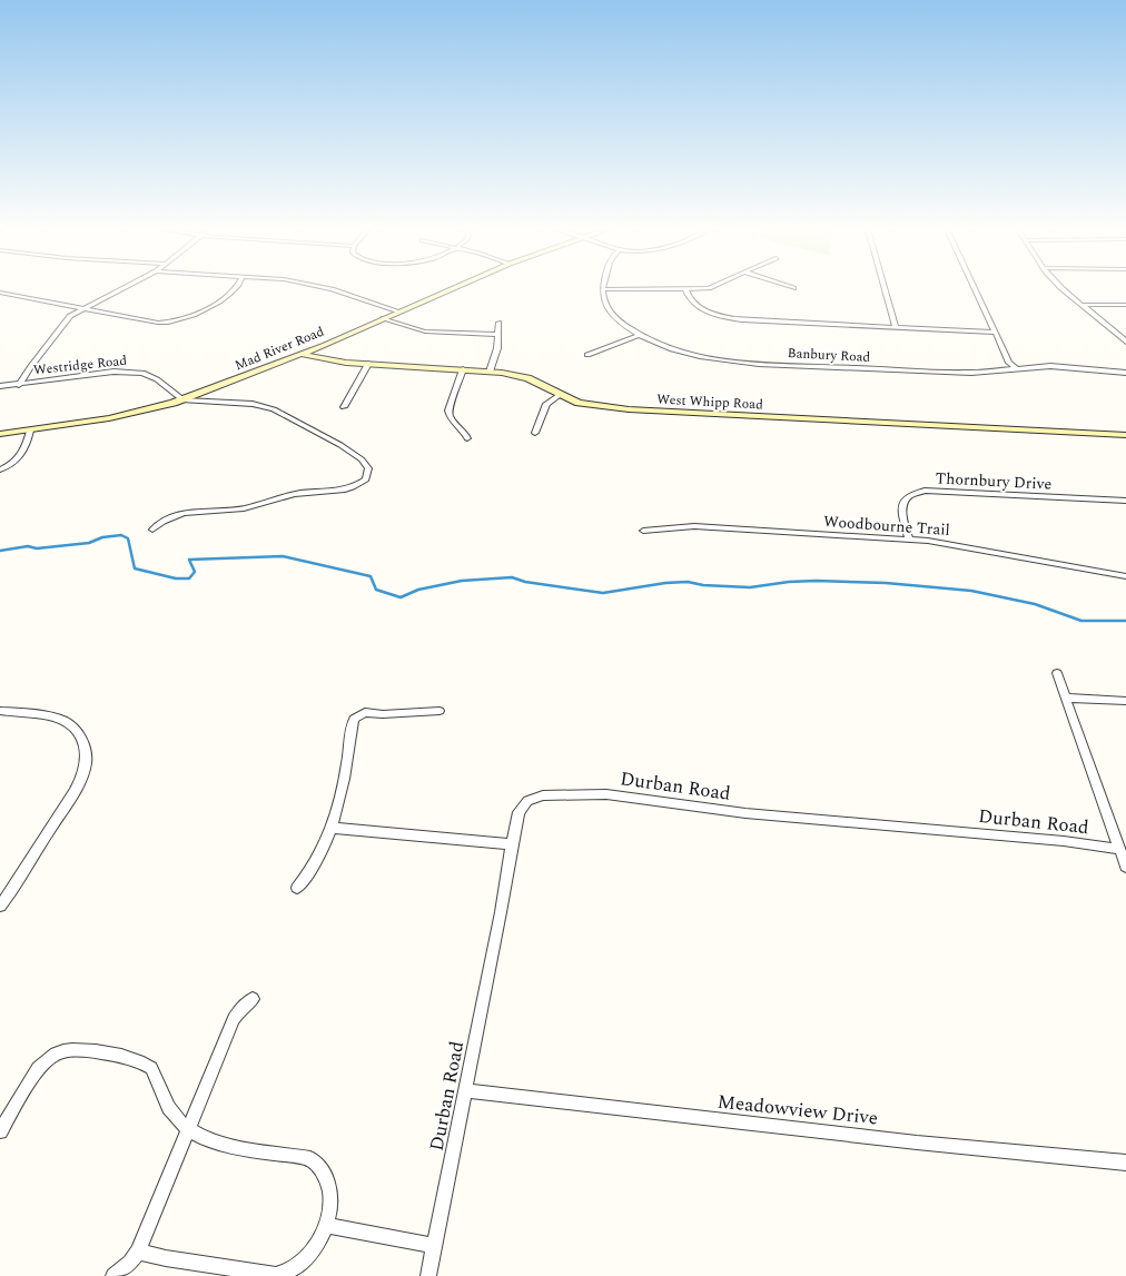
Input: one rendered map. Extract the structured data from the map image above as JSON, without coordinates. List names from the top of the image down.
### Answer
{
  "streets": {
    "street": [
      "Mad River Road",
      "Banbury Road",
      "Westridge Road",
      "West Whipp Road",
      "Thornbury Drive",
      "Woodbourne Trail",
      "Durban Road",
      "Meadowview Drive"
    ]
  },
  "crossings": [
    ["Mad River Road", "Westridge Road"],
    ["Mad River Road", "West Whipp Road"],
    ["Thornbury Drive", "Woodbourne Trail"],
    ["Durban Road", "Meadowview Drive"]
  ]
}
